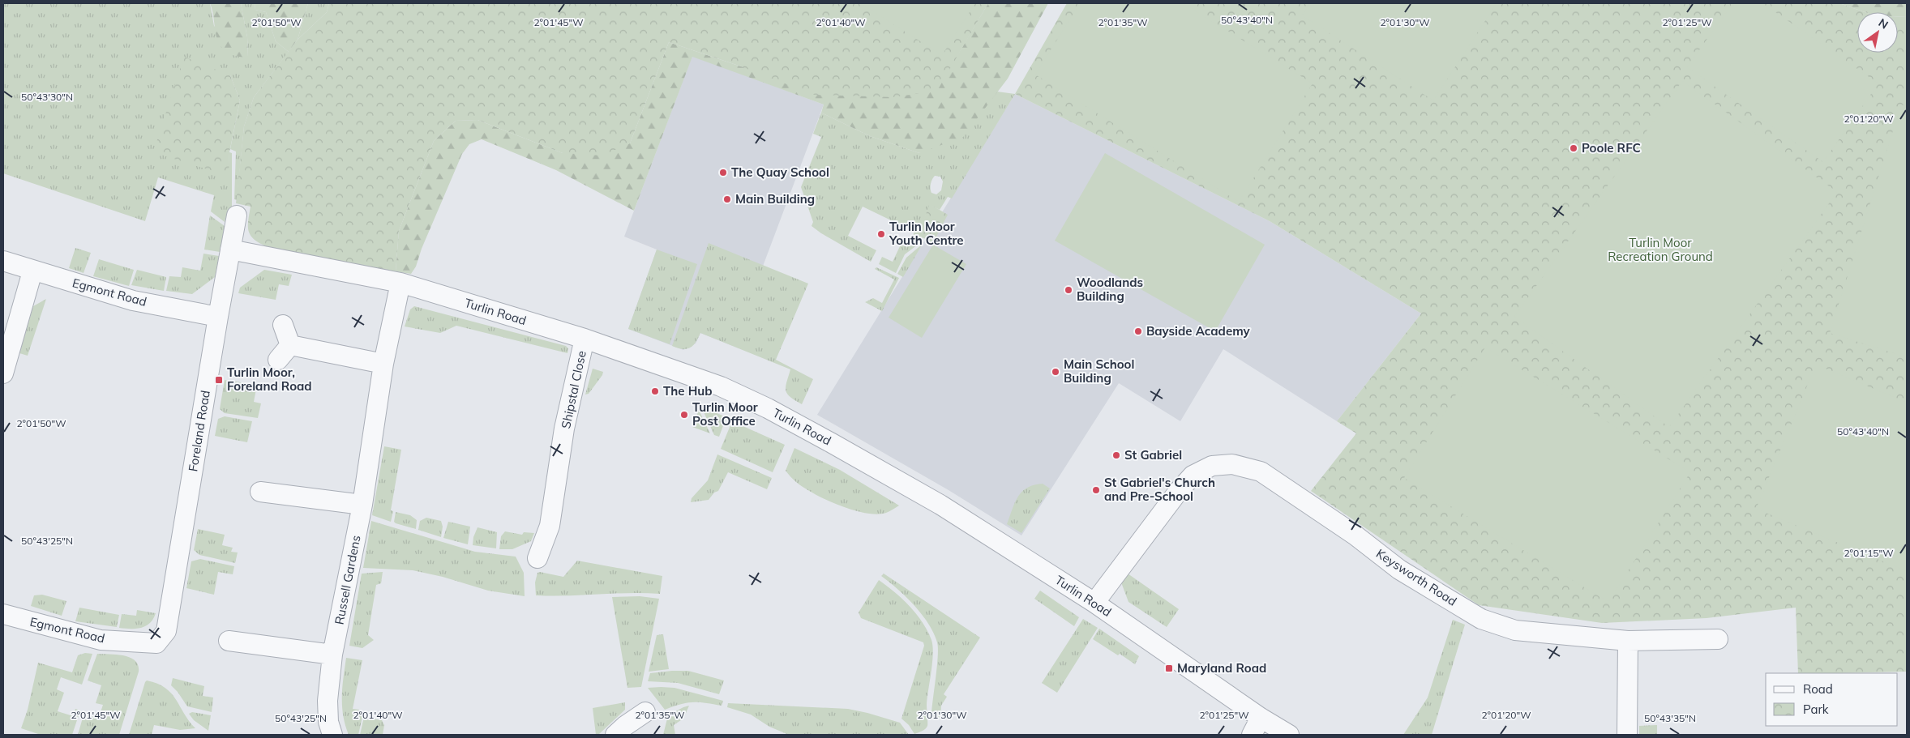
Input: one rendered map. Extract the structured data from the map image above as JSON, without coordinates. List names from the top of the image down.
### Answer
{
  "streets": {
    "street": [
      "Egmont Road",
      "Turlin Road",
      "Shipstal Close",
      "Foreland Road",
      "Keysworth Road",
      "Russell Gardens"
    ]
  },
  "crossings": [
    ["Egmont Road", "Foreland Road"],
    ["Turlin Road", "Shipstal Close"],
    ["Turlin Road", "Foreland Road"],
    ["Turlin Road", "Keysworth Road"],
    ["Turlin Road", "Russell Gardens"]
  ],
  "parks": ["Turlin Moor Recreation Ground"],
  "places": {
    "other": [
      "Poole RFC",
      "The Quay School",
      "Main Building",
      "Turlin Moor Youth Centre",
      "Woodlands Building",
      "Bayside Academy",
      "Main School Building",
      "The Hub",
      "Turlin Moor Post Office",
      "St Gabriel",
      "St Gabriel's Church and Pre-School"
    ],
    "transit": ["Turlin Moor, Foreland Road", "Maryland Road"]
  },
  "legend": ["Road", "Park"],
  "north": "top right",
  "coordinates": [
    "50°43'40\"N",
    "2°01'45\"W",
    "2°01'40\"W",
    "2°01'50\"W",
    "2°01'35\"W",
    "2°01'30\"W",
    "2°01'25\"W",
    "50°43'30\"N",
    "2°01'20\"W",
    "50°43'25\"N",
    "2°01'15\"W",
    "50°43'35\"N"
  ]
}
